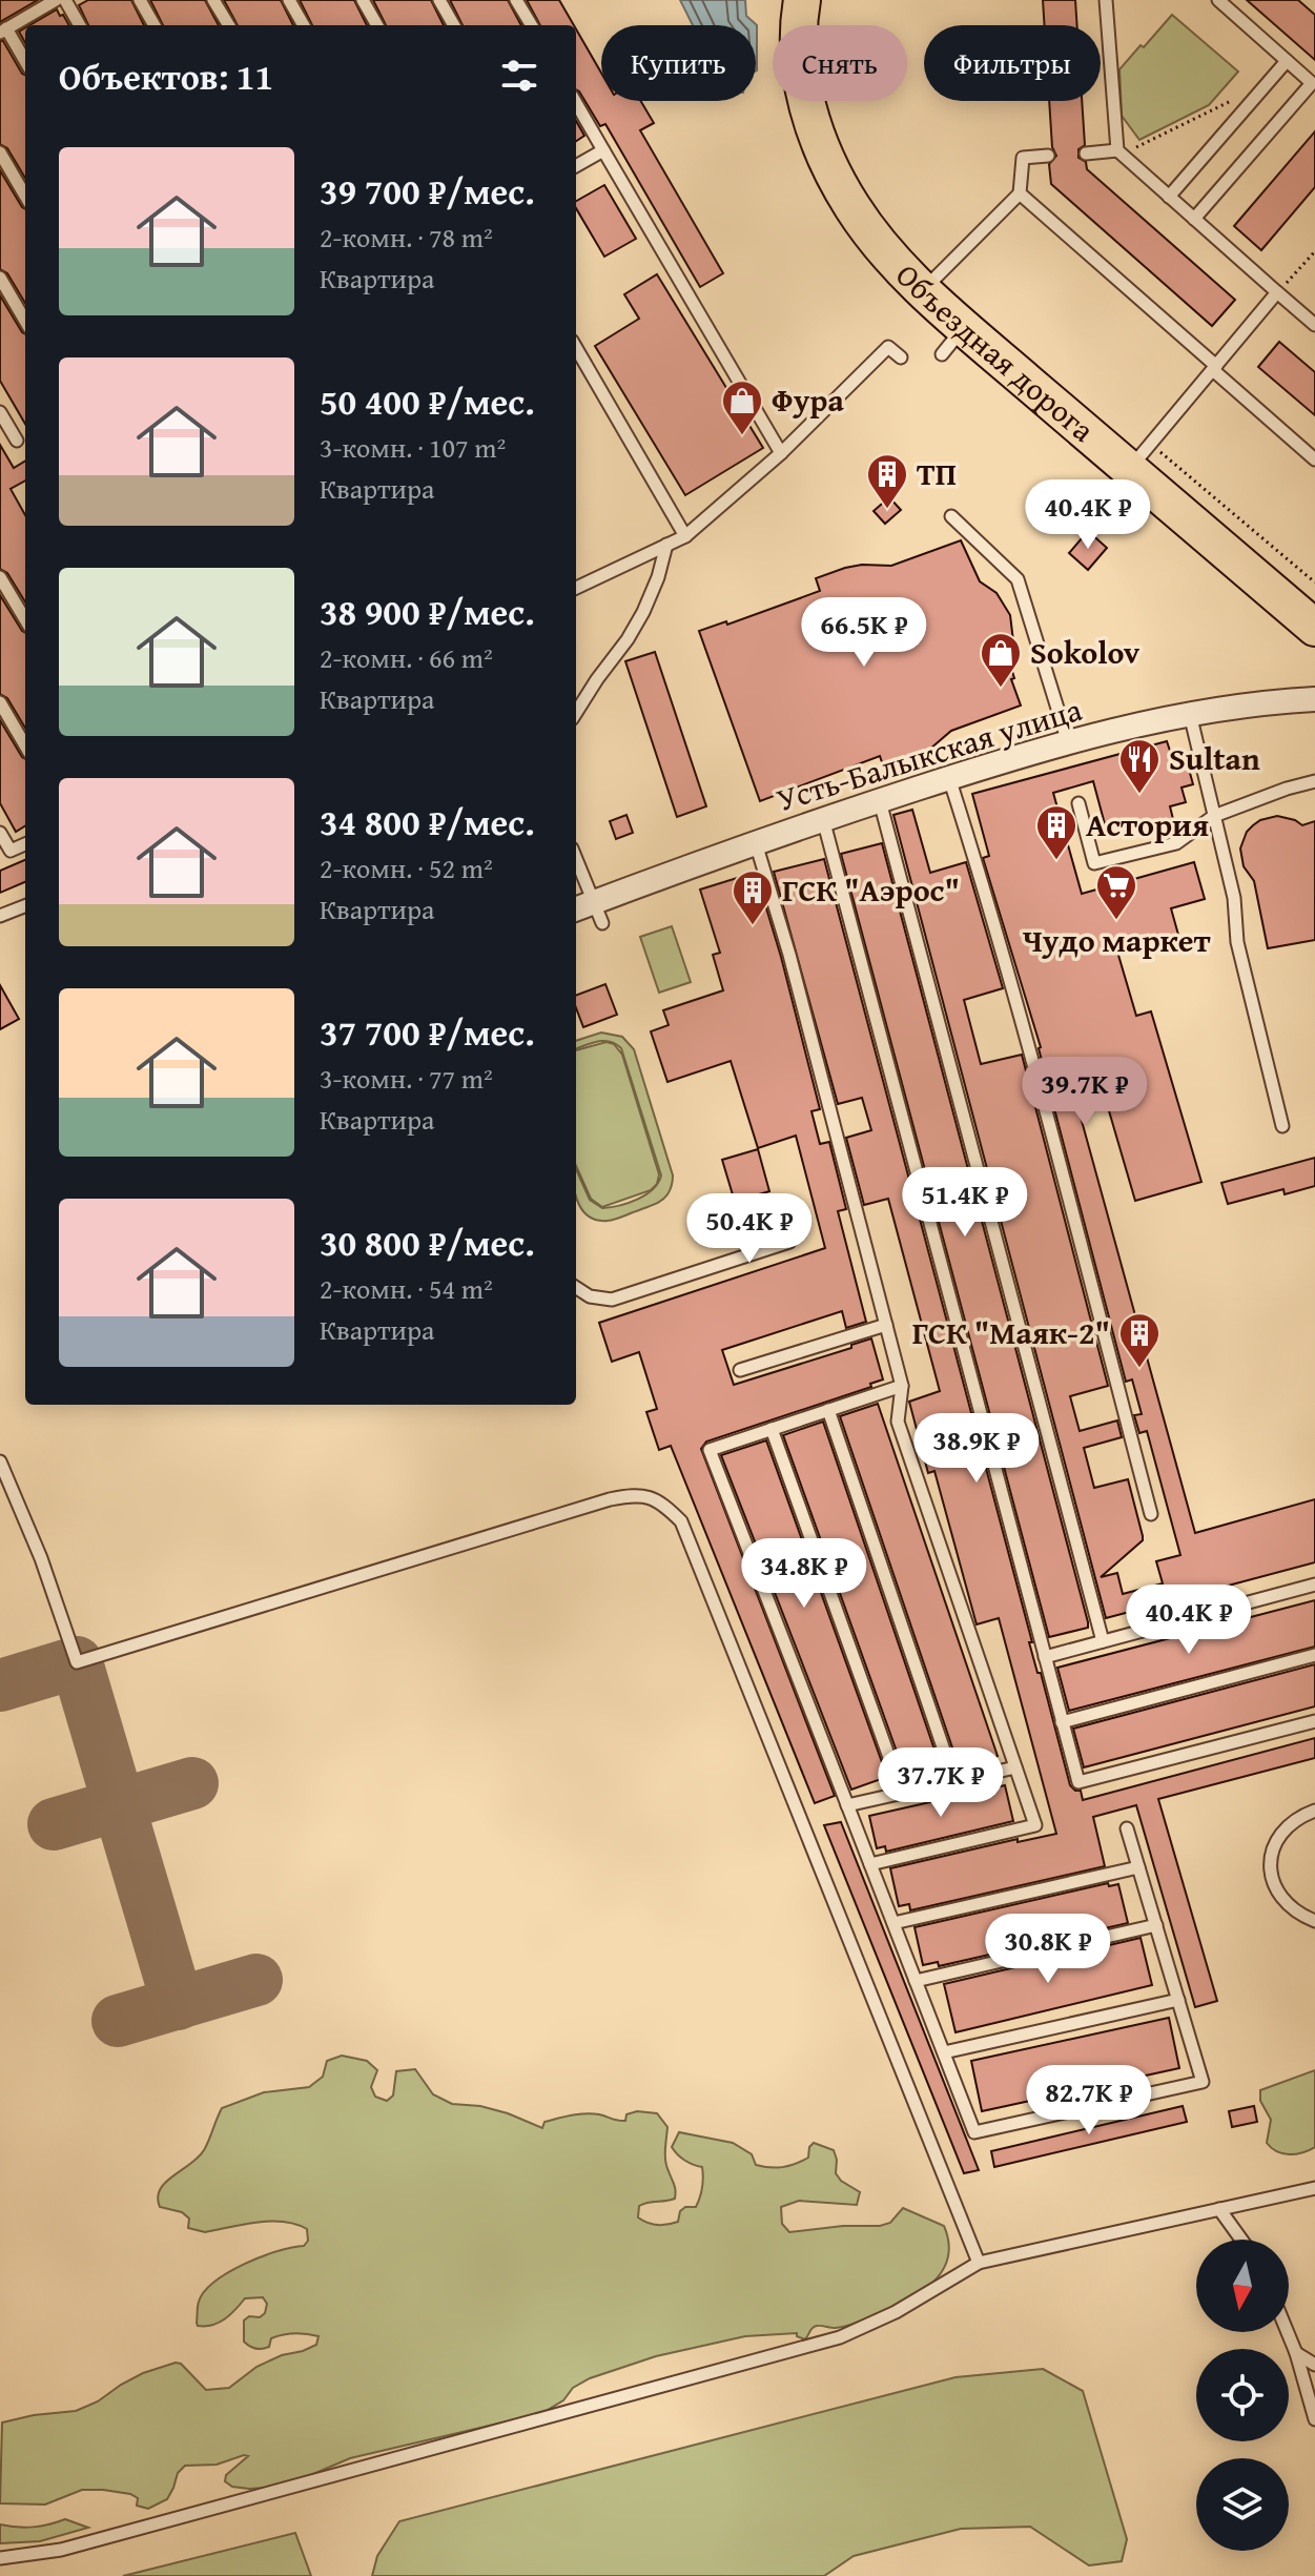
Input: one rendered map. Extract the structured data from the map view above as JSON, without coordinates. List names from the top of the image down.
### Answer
{
  "streets": {
    "main road": ["Объездная дорога"],
    "street": ["Усть-Балыкская улица"]
  },
  "places": {
    "shop": ["Фура", "Sokolov"],
    "building": [
      "ТП",
      "Астория",
      "ГСК \"Аэрос\"",
      "ГСК \"Маяк-2\""
    ],
    "restaurant": ["Sultan"],
    "supermarket": ["Чудо маркет"]
  },
  "north": "bottom",
  "page": {
    "chip": ["Купить", "Снять", "Фильтры"],
    "heading": "Объектов: 11",
    "list": [
      {
        "name": "39 700 ₽/мес.",
        "note": "2-комн. · 78 m² · Квартира"
      },
      {
        "name": "50 400 ₽/мес.",
        "note": "3-комн. · 107 m² · Квартира"
      },
      {
        "name": "38 900 ₽/мес.",
        "note": "2-комн. · 66 m² · Квартира"
      },
      {
        "name": "34 800 ₽/мес.",
        "note": "2-комн. · 52 m² · Квартира"
      },
      {
        "name": "37 700 ₽/мес.",
        "note": "3-комн. · 77 m² · Квартира"
      },
      {
        "name": "30 800 ₽/мес.",
        "note": "2-комн. · 54 m² · Квартира"
      }
    ],
    "price": [
      "40.4K ₽",
      "66.5K ₽",
      "39.7K ₽",
      "51.4K ₽",
      "50.4K ₽",
      "38.9K ₽",
      "34.8K ₽",
      "40.4K ₽",
      "37.7K ₽",
      "30.8K ₽",
      "82.7K ₽"
    ]
  }
}
